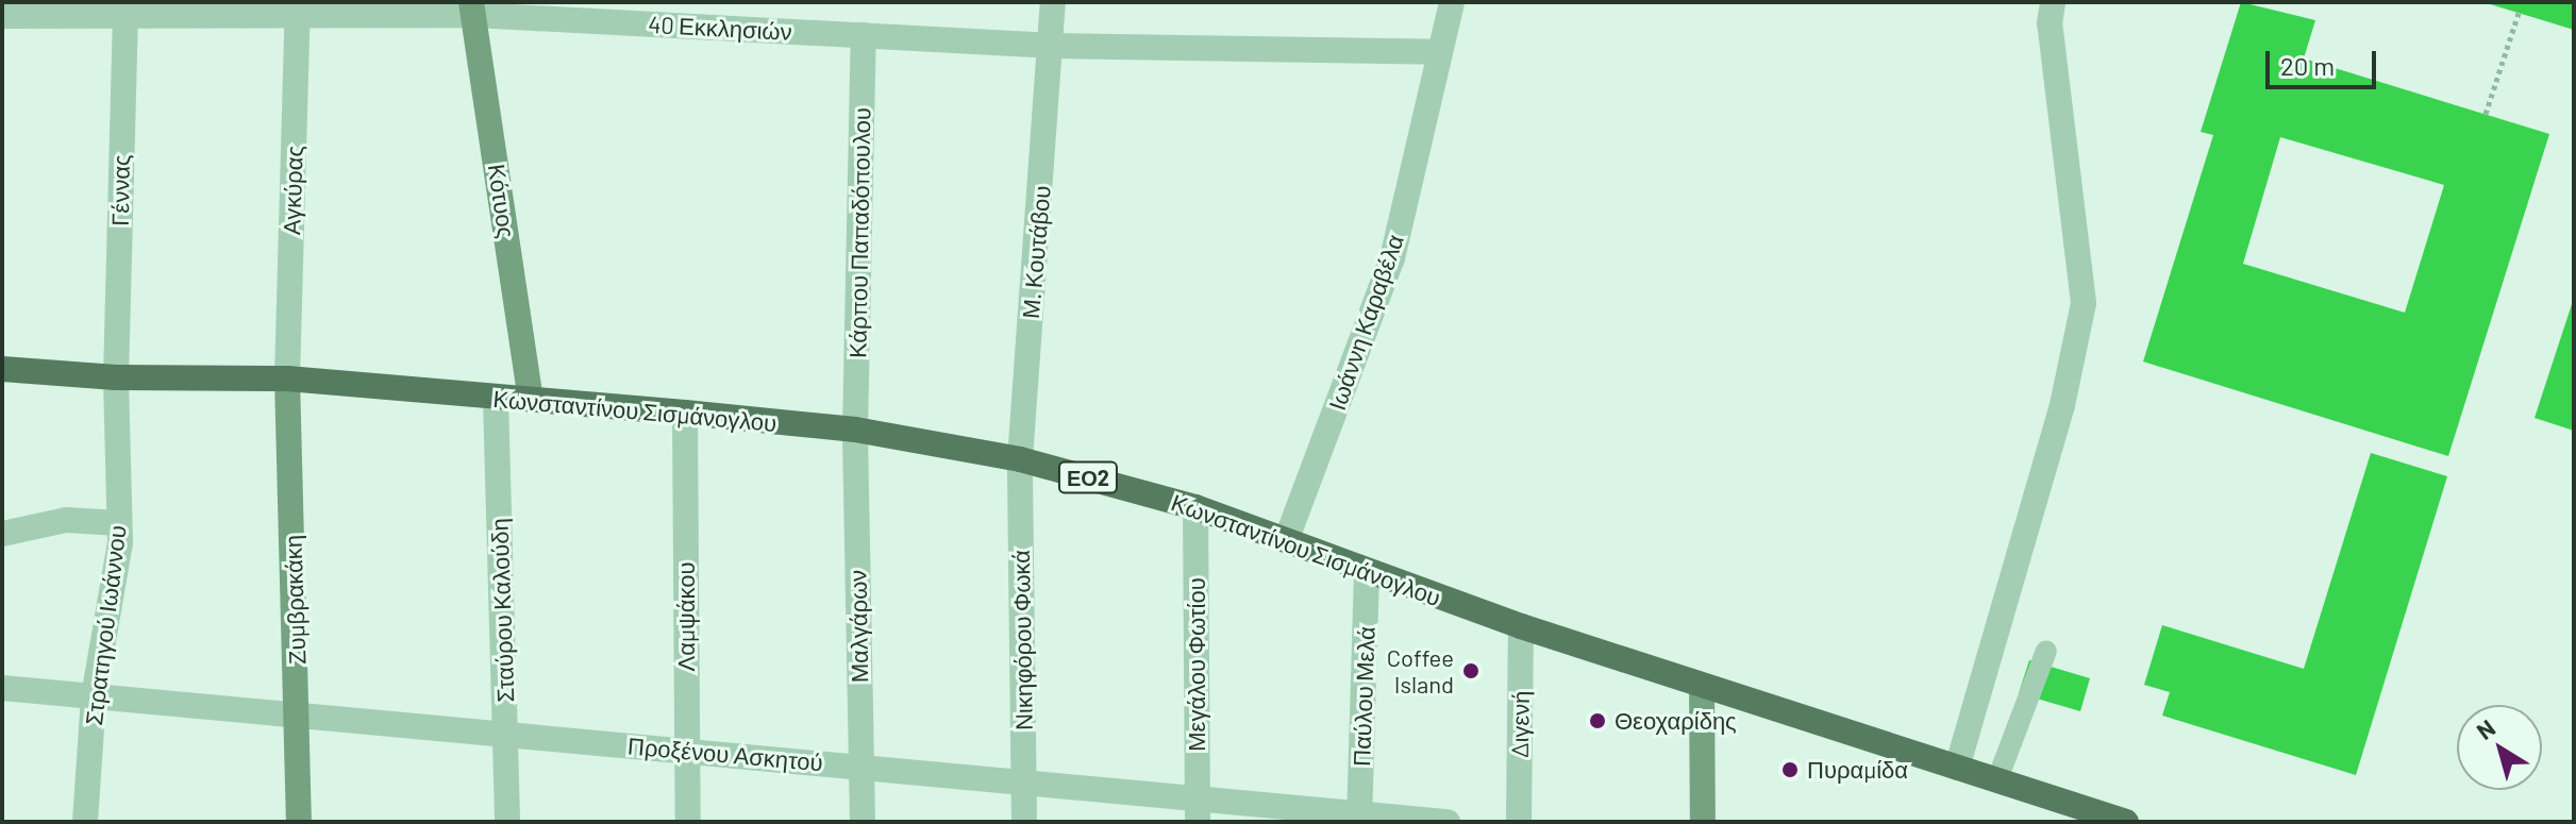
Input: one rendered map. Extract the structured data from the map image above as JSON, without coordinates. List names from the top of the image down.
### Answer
{
  "streets": {
    "main road": ["Κωνσταντίνου Σισμάνογλου", "ΕΟ2"],
    "street": [
      "40 Εκκλησιών",
      "Γέννας",
      "Αγκύρας",
      "Κότυος",
      "Κάρπου Παπαδόπουλου",
      "Μ. Κουτάβου",
      "Ιωάννη Καραβέλα",
      "Ζυμβρακάκη",
      "Σταύρου Καλούδη",
      "Λαμψάκου",
      "Στρατηγού Ιωάννου",
      "Μαλγάρων",
      "Νικηφόρου Φωκά",
      "Μεγάλου Φωτίου",
      "Παύλου Μελά",
      "Διγενή",
      "Προξένου Ασκητού"
    ]
  },
  "crossings": [
    ["40 Εκκλησιών", "Γέννας"],
    ["40 Εκκλησιών", "Αγκύρας"],
    ["40 Εκκλησιών", "Κότυος"],
    ["40 Εκκλησιών", "Κάρπου Παπαδόπουλου"],
    ["40 Εκκλησιών", "Μ. Κουτάβου"],
    ["40 Εκκλησιών", "Ιωάννη Καραβέλα"],
    ["Γέννας", "Κωνσταντίνου Σισμάνογλου"],
    ["Γέννας", "Στρατηγού Ιωάννου"],
    ["Αγκύρας", "Κωνσταντίνου Σισμάνογλου"],
    ["Αγκύρας", "Ζυμβρακάκη"],
    ["Κότυος", "Κωνσταντίνου Σισμάνογλου"],
    ["Κάρπου Παπαδόπουλου", "Κωνσταντίνου Σισμάνογλου"],
    ["Κάρπου Παπαδόπουλου", "Μαλγάρων"],
    ["Μ. Κουτάβου", "Κωνσταντίνου Σισμάνογλου"],
    ["Μ. Κουτάβου", "Νικηφόρου Φωκά"],
    ["Ιωάννη Καραβέλα", "Κωνσταντίνου Σισμάνογλου"],
    ["Κωνσταντίνου Σισμάνογλου", "Ζυμβρακάκη"],
    ["Κωνσταντίνου Σισμάνογλου", "Σταύρου Καλούδη"],
    ["Κωνσταντίνου Σισμάνογλου", "Λαμψάκου"],
    ["Κωνσταντίνου Σισμάνογλου", "Στρατηγού Ιωάννου"],
    ["Κωνσταντίνου Σισμάνογλου", "Μαλγάρων"],
    ["Κωνσταντίνου Σισμάνογλου", "Νικηφόρου Φωκά"],
    ["Κωνσταντίνου Σισμάνογλου", "Μεγάλου Φωτίου"],
    ["Κωνσταντίνου Σισμάνογλου", "Παύλου Μελά"],
    ["Κωνσταντίνου Σισμάνογλου", "Διγενή"],
    ["Ζυμβρακάκη", "Προξένου Ασκητού"],
    ["Σταύρου Καλούδη", "Προξένου Ασκητού"],
    ["Λαμψάκου", "Προξένου Ασκητού"],
    ["Στρατηγού Ιωάννου", "Προξένου Ασκητού"],
    ["Μαλγάρων", "Προξένου Ασκητού"],
    ["Νικηφόρου Φωκά", "Προξένου Ασκητού"],
    ["Μεγάλου Φωτίου", "Προξένου Ασκητού"],
    ["Παύλου Μελά", "Προξένου Ασκητού"]
  ],
  "places": ["Coffee Island", "Θεοχαρίδης", "Πυραμίδα"],
  "scale_bar": "20 m",
  "north": "top left"
}
